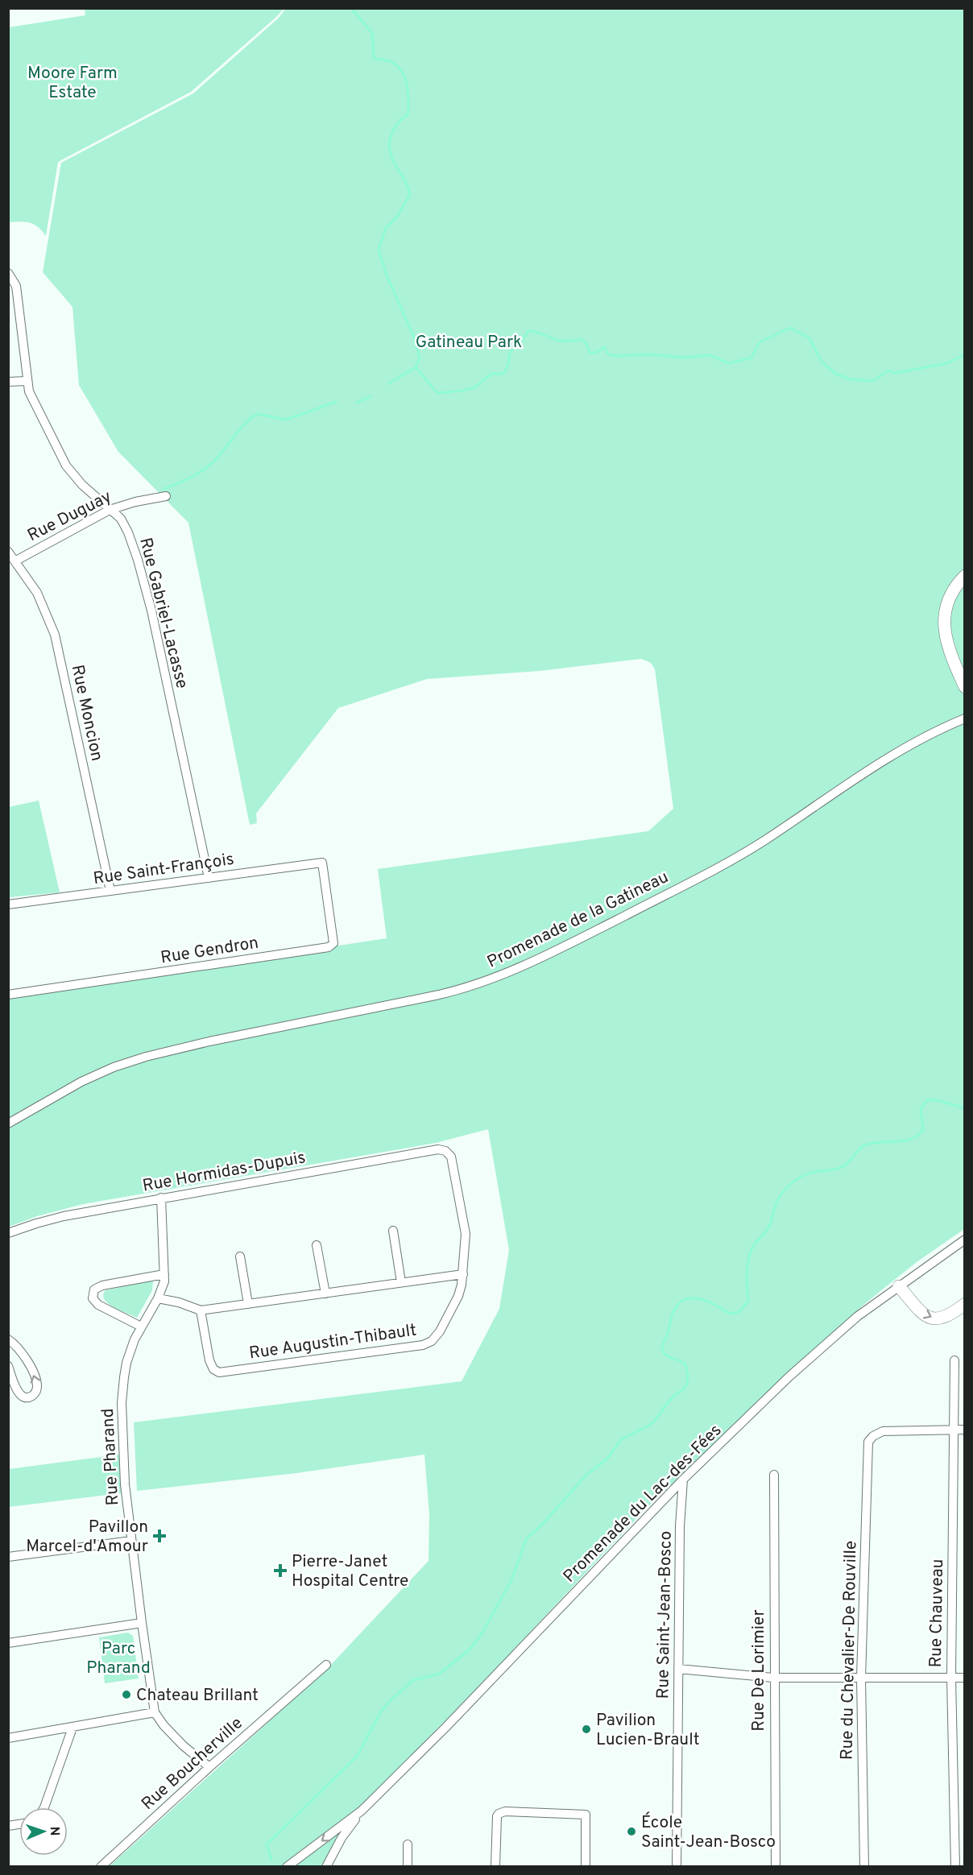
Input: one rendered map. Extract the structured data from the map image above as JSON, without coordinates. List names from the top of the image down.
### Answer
{
  "streets": {
    "street": [
      "Rue Duguay",
      "Rue Gabriel-Lacasse",
      "Rue Moncion",
      "Rue Saint-François",
      "Promenade de la Gatineau",
      "Rue Gendron",
      "Rue Hormidas-Dupuis",
      "Rue Augustin-Thibault",
      "Rue Pharand",
      "Promenade du Lac-des-Fées",
      "Rue Chauveau",
      "Rue Saint-Jean-Bosco",
      "Rue du Chevalier-De Rouville",
      "Rue De Lorimier",
      "Rue Boucherville"
    ]
  },
  "crossings": [
    ["Rue Duguay", "Rue Gabriel-Lacasse"],
    ["Rue Duguay", "Rue Moncion"],
    ["Rue Gabriel-Lacasse", "Rue Saint-François"],
    ["Rue Moncion", "Rue Saint-François"],
    ["Rue Saint-François", "Rue Gendron"],
    ["Rue Hormidas-Dupuis", "Rue Augustin-Thibault"],
    ["Rue Hormidas-Dupuis", "Rue Pharand"],
    ["Rue Pharand", "Rue Boucherville"],
    ["Promenade du Lac-des-Fées", "Rue Saint-Jean-Bosco"],
    ["Rue Chauveau", "Rue du Chevalier-De Rouville"]
  ],
  "parks": ["Moore Farm Estate", "Gatineau Park", "Parc Pharand"],
  "places": {
    "health": ["Pavillon Marcel-d'Amour", "Pierre-Janet Hospital Centre"],
    "other": ["Chateau Brillant", "Pavilion Lucien-Brault", "École Saint-Jean-Bosco"]
  },
  "north": "right"
}
